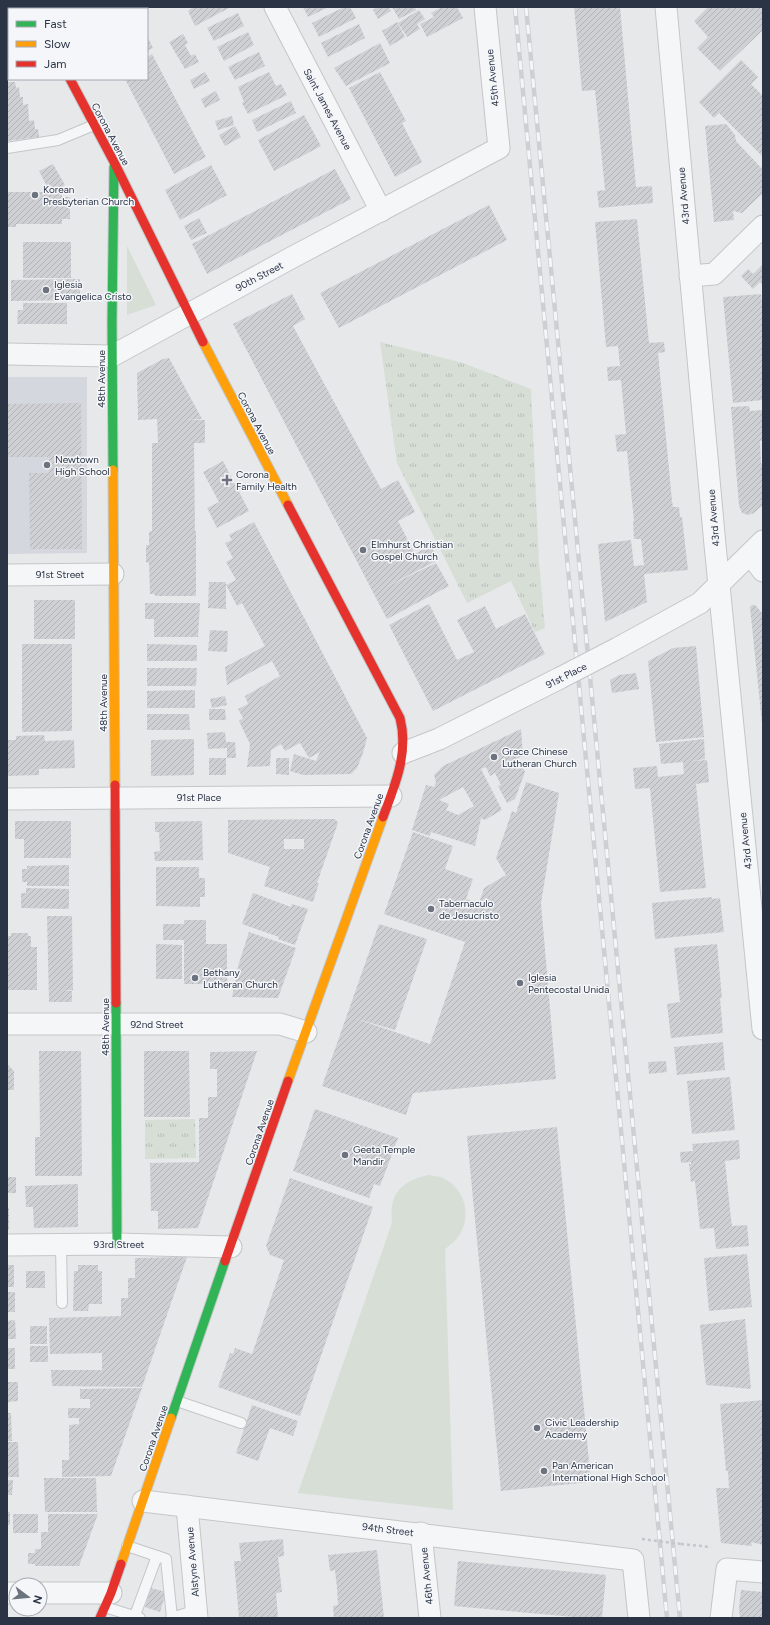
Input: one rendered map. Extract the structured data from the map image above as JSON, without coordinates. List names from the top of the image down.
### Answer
{
  "streets": {
    "street": [
      "45th Avenue",
      "Saint James Avenue",
      "Corona Avenue",
      "43rd Avenue",
      "90th Street",
      "48th Avenue",
      "91st Street",
      "91st Place",
      "92nd Street",
      "93rd Street",
      "94th Street",
      "Alstyne Avenue",
      "46th Avenue"
    ]
  },
  "crossings": [
    ["45th Avenue", "90th Street"],
    ["Saint James Avenue", "90th Street"],
    ["Corona Avenue", "90th Street"],
    ["Corona Avenue", "48th Avenue"],
    ["Corona Avenue", "91st Place"],
    ["Corona Avenue", "92nd Street"],
    ["Corona Avenue", "93rd Street"],
    ["Corona Avenue", "94th Street"],
    ["43rd Avenue", "91st Place"],
    ["90th Street", "48th Avenue"],
    ["48th Avenue", "91st Street"],
    ["48th Avenue", "91st Place"],
    ["48th Avenue", "92nd Street"],
    ["48th Avenue", "93rd Street"],
    ["94th Street", "Alstyne Avenue"],
    ["94th Street", "46th Avenue"]
  ],
  "places": {
    "other": [
      "Korean Presbyterian Church",
      "Iglesia Evangelica Cristo",
      "Newtown High School",
      "Elmhurst Christian Gospel Church",
      "Grace Chinese Lutheran Church",
      "Tabernaculo de Jesucristo",
      "Bethany Lutheran Church",
      "Iglesia Pentecostal Unida",
      "Geeta Temple Mandir",
      "Civic Leadership Academy",
      "Pan American International High School"
    ],
    "health": ["Corona Family Health"]
  },
  "legend": ["Fast", "Slow", "Jam"],
  "north": "right"
}
